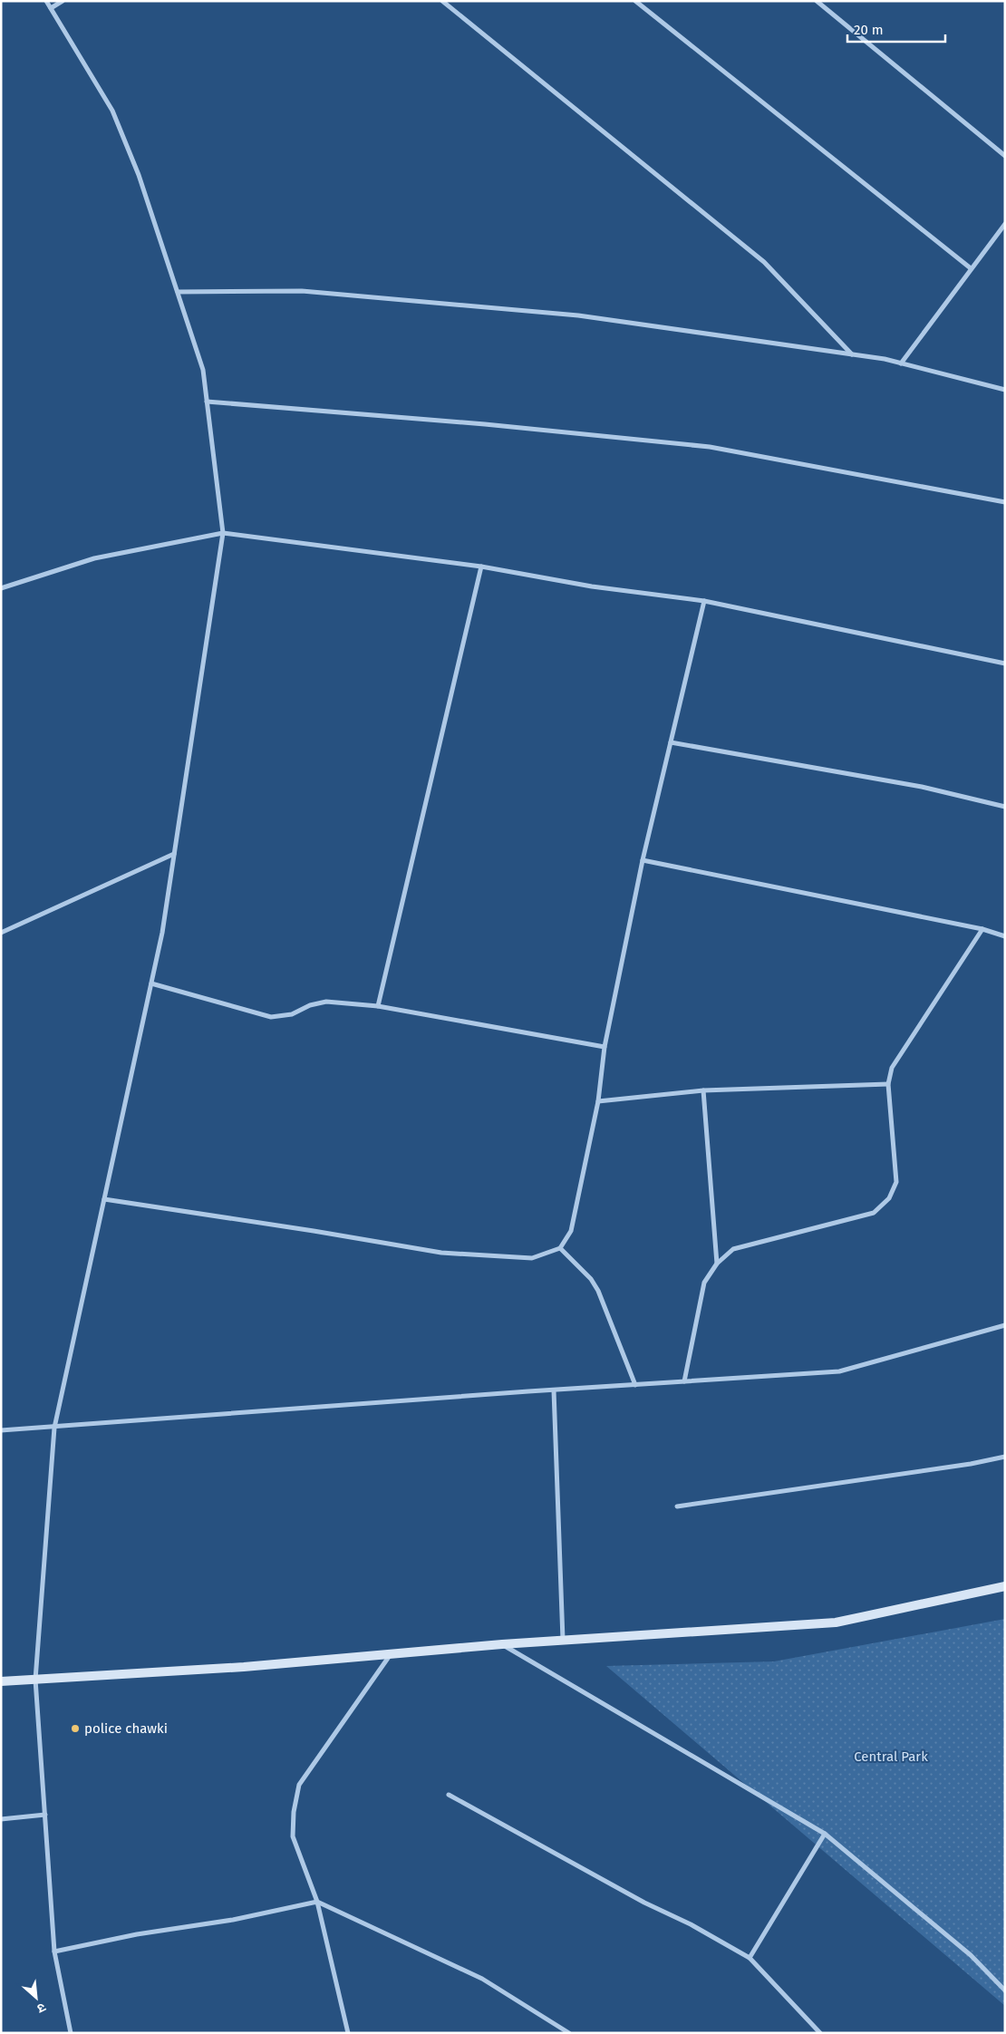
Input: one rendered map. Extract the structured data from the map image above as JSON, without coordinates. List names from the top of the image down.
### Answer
{
  "parks": ["Central Park"],
  "places": ["police chawki"],
  "scale_bar": "20 m",
  "north": "bottom right"
}
